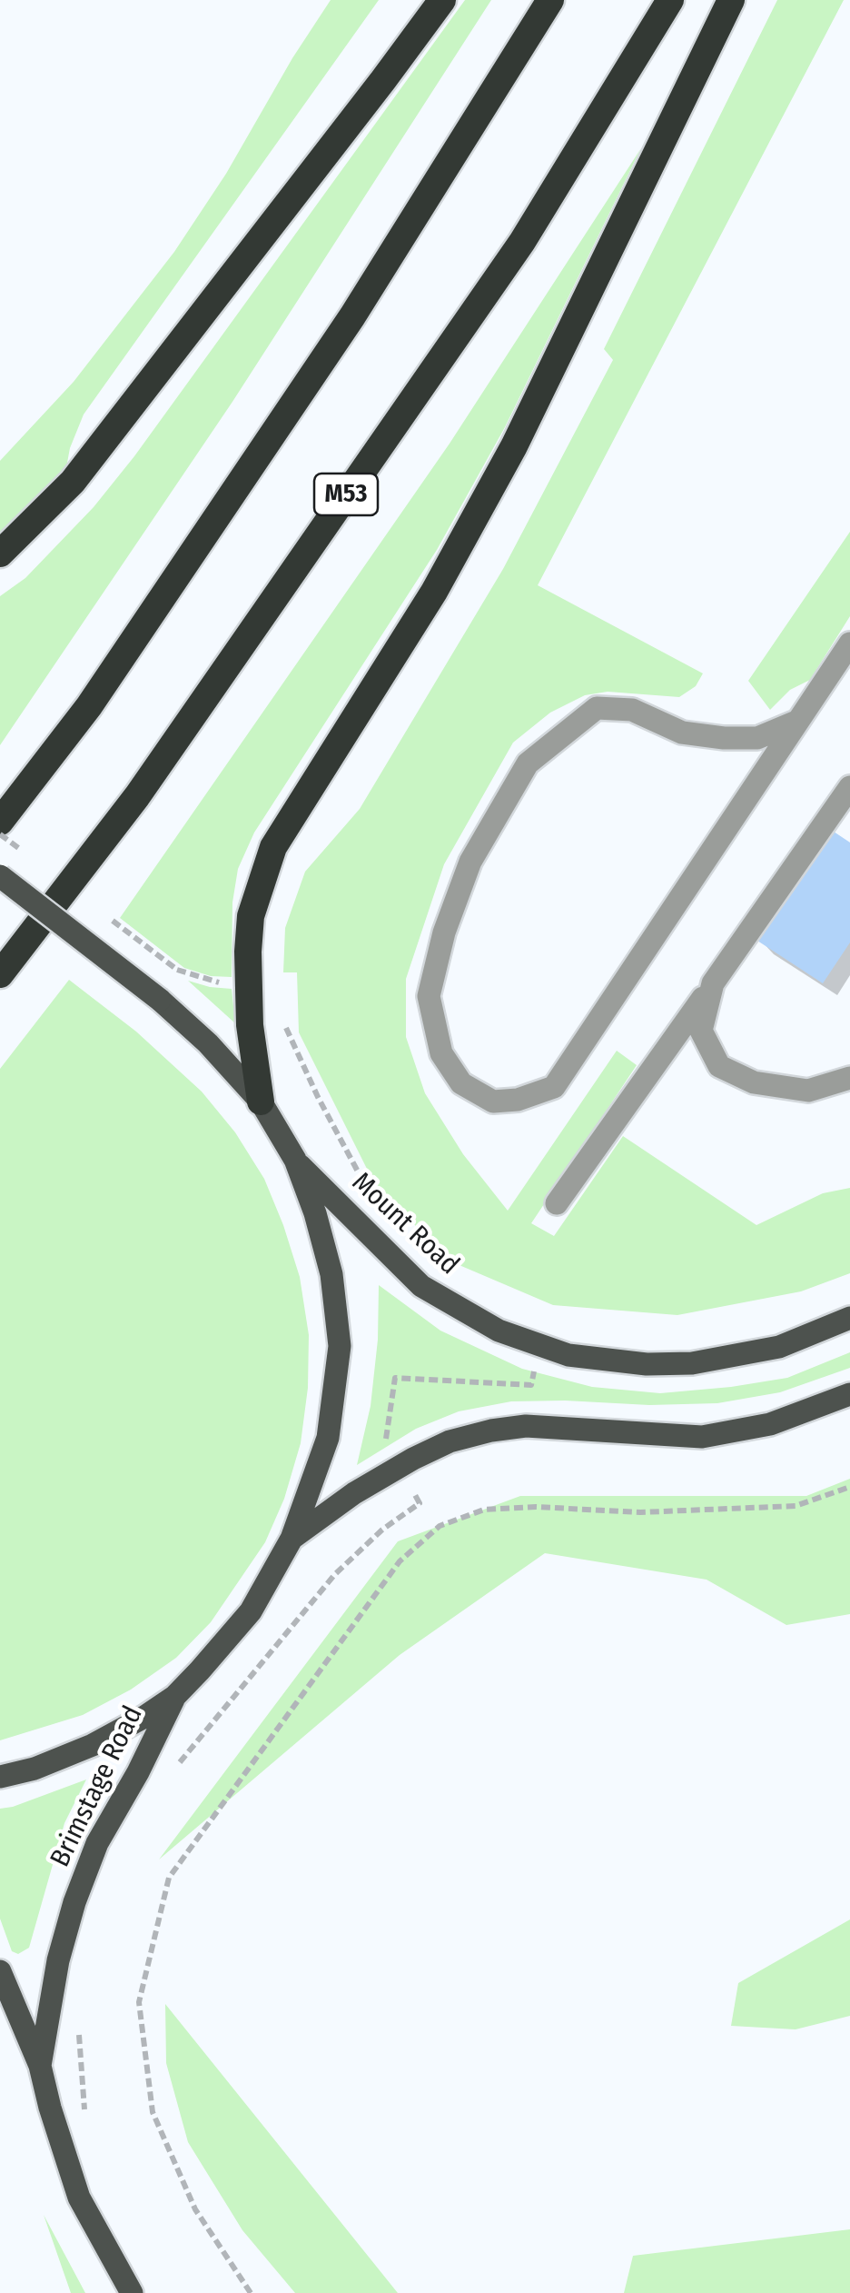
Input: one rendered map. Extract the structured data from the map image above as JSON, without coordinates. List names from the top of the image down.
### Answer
{
  "streets": {
    "highway": ["M53"],
    "main road": ["Mount Road", "Brimstage Road"]
  }
}
